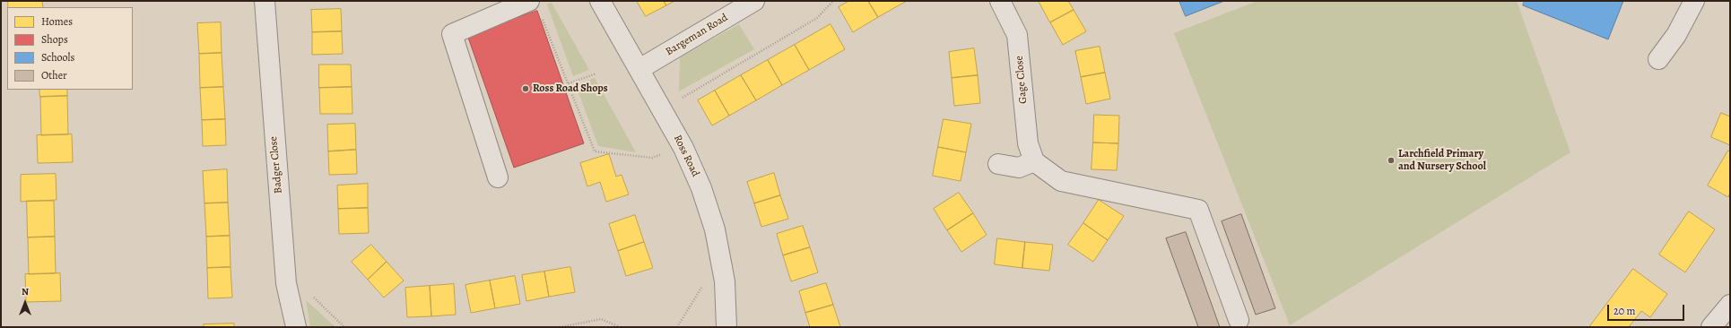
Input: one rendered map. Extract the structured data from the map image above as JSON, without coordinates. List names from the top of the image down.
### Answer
{
  "streets": {
    "street": [
      "Bargeman Road",
      "Gage Close",
      "Ross Road",
      "Badger Close"
    ]
  },
  "crossings": [
    ["Bargeman Road", "Ross Road"]
  ],
  "places": ["Ross Road Shops", "Larchfield Primary and Nursery School"],
  "legend": [
    "Homes",
    "Shops",
    "Schools",
    "Other"
  ],
  "scale_bar": "20 m",
  "north": "top"
}
